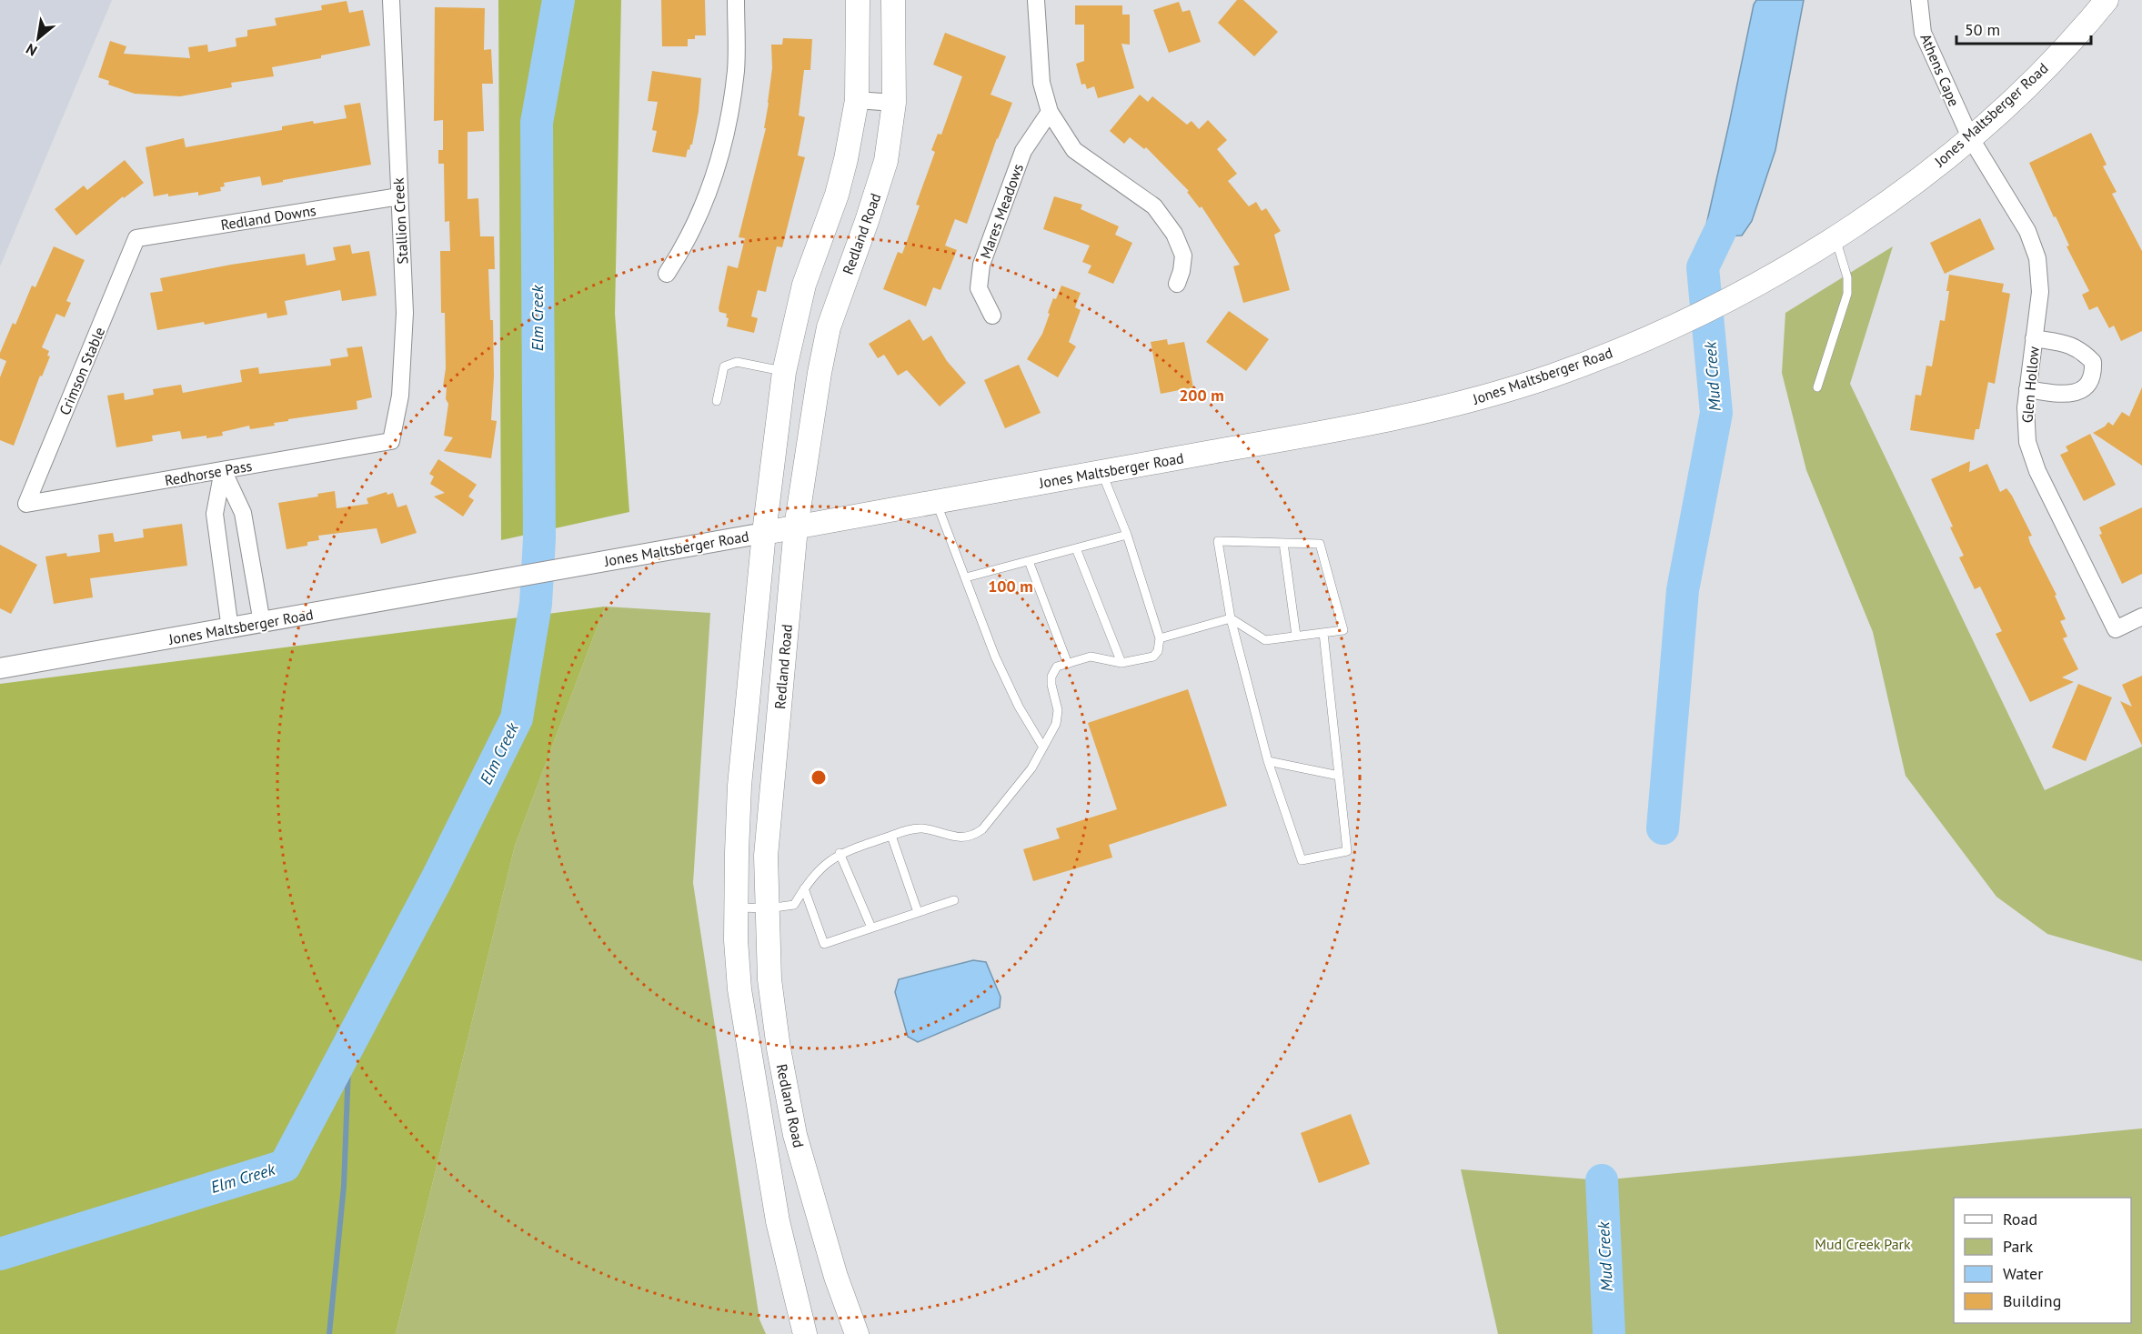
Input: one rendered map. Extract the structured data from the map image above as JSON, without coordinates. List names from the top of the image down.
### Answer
{
  "streets": {
    "main road": ["Jones Maltsberger Road", "Redland Road"],
    "street": [
      "Athens Cape",
      "Mares Meadows",
      "Redland Downs",
      "Stallion Creek",
      "Crimson Stable",
      "Glen Hollow",
      "Redhorse Pass"
    ]
  },
  "crossings": [
    ["Athens Cape", "Jones Maltsberger Road"],
    ["Athens Cape", "Glen Hollow"],
    ["Jones Maltsberger Road", "Redland Road"],
    ["Jones Maltsberger Road", "Glen Hollow"],
    ["Redland Downs", "Stallion Creek"],
    ["Redland Downs", "Crimson Stable"],
    ["Stallion Creek", "Redhorse Pass"],
    ["Crimson Stable", "Redhorse Pass"]
  ],
  "water": ["Elm Creek", "Mud Creek"],
  "parks": ["Mud Creek Park"],
  "legend": [
    "Road",
    "Park",
    "Water",
    "Building"
  ],
  "scale_bar": "50 m",
  "north": "bottom left",
  "rings": ["200 m", "100 m"]
}
